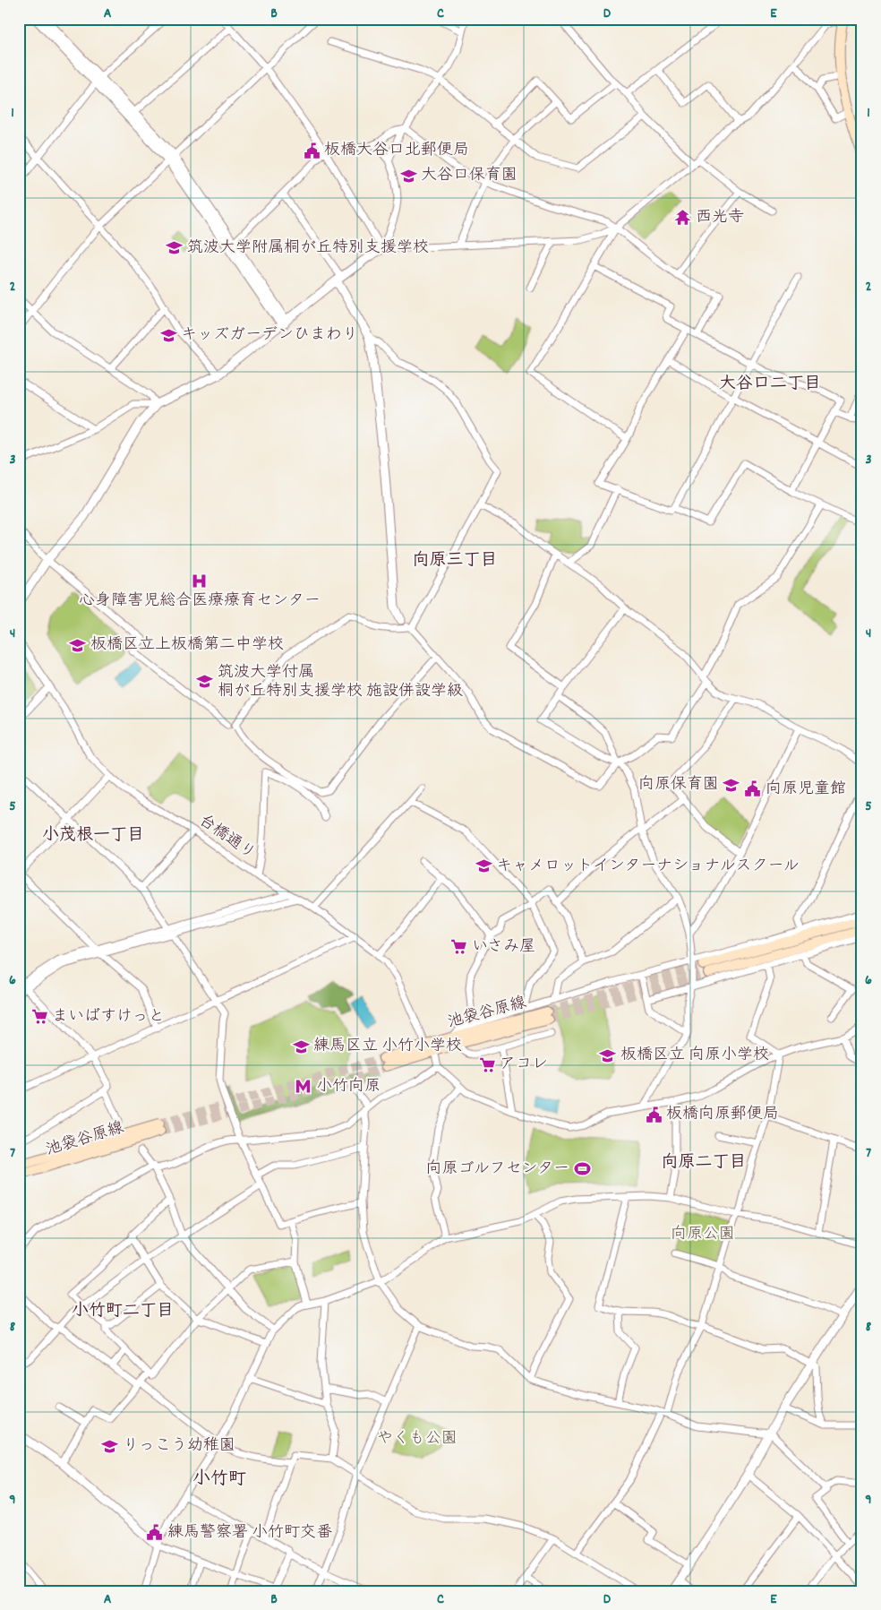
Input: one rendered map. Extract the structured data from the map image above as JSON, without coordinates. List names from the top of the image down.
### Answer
{
  "streets": {
    "main road": ["池袋谷原線"],
    "street": ["台橋通り"]
  },
  "crossings": [
    ["台橋通り", "池袋谷原線"]
  ],
  "districts": [
    "大谷口二丁目",
    "向原三丁目",
    "小茂根一丁目",
    "向原二丁目",
    "小竹町二丁目",
    "小竹町"
  ],
  "parks": ["向原公園", "やくも公園"],
  "places": {
    "public building": [
      "板橋大谷口北郵便局",
      "向原児童館",
      "板橋向原郵便局",
      "練馬警察署 小竹町交番"
    ],
    "school or university": [
      "大谷口保育園",
      "筑波大学附属桐が丘特別支援学校",
      "キッズガーデンひまわり",
      "板橋区立上板橋第二中学校",
      "筑波大学付属 桐が丘特別支援学校 施設併設学級",
      "向原保育園",
      "キャメロットインターナショナルスクール",
      "練馬区立 小竹小学校",
      "板橋区立 向原小学校",
      "りっこう幼稚園"
    ],
    "temple": ["西光寺"],
    "hospital": ["心身障害児総合医療療育センター"],
    "supermarket": ["いさみ屋", "まいばすけっと", "アコレ"],
    "metro station": ["小竹向原"],
    "sports": ["向原ゴルフセンター"]
  },
  "grid": {
    "columns": [
      "A",
      "B",
      "C",
      "D",
      "E"
    ],
    "rows": [
      "1",
      "2",
      "3",
      "4",
      "5",
      "6",
      "7",
      "8",
      "9"
    ]
  }
}
